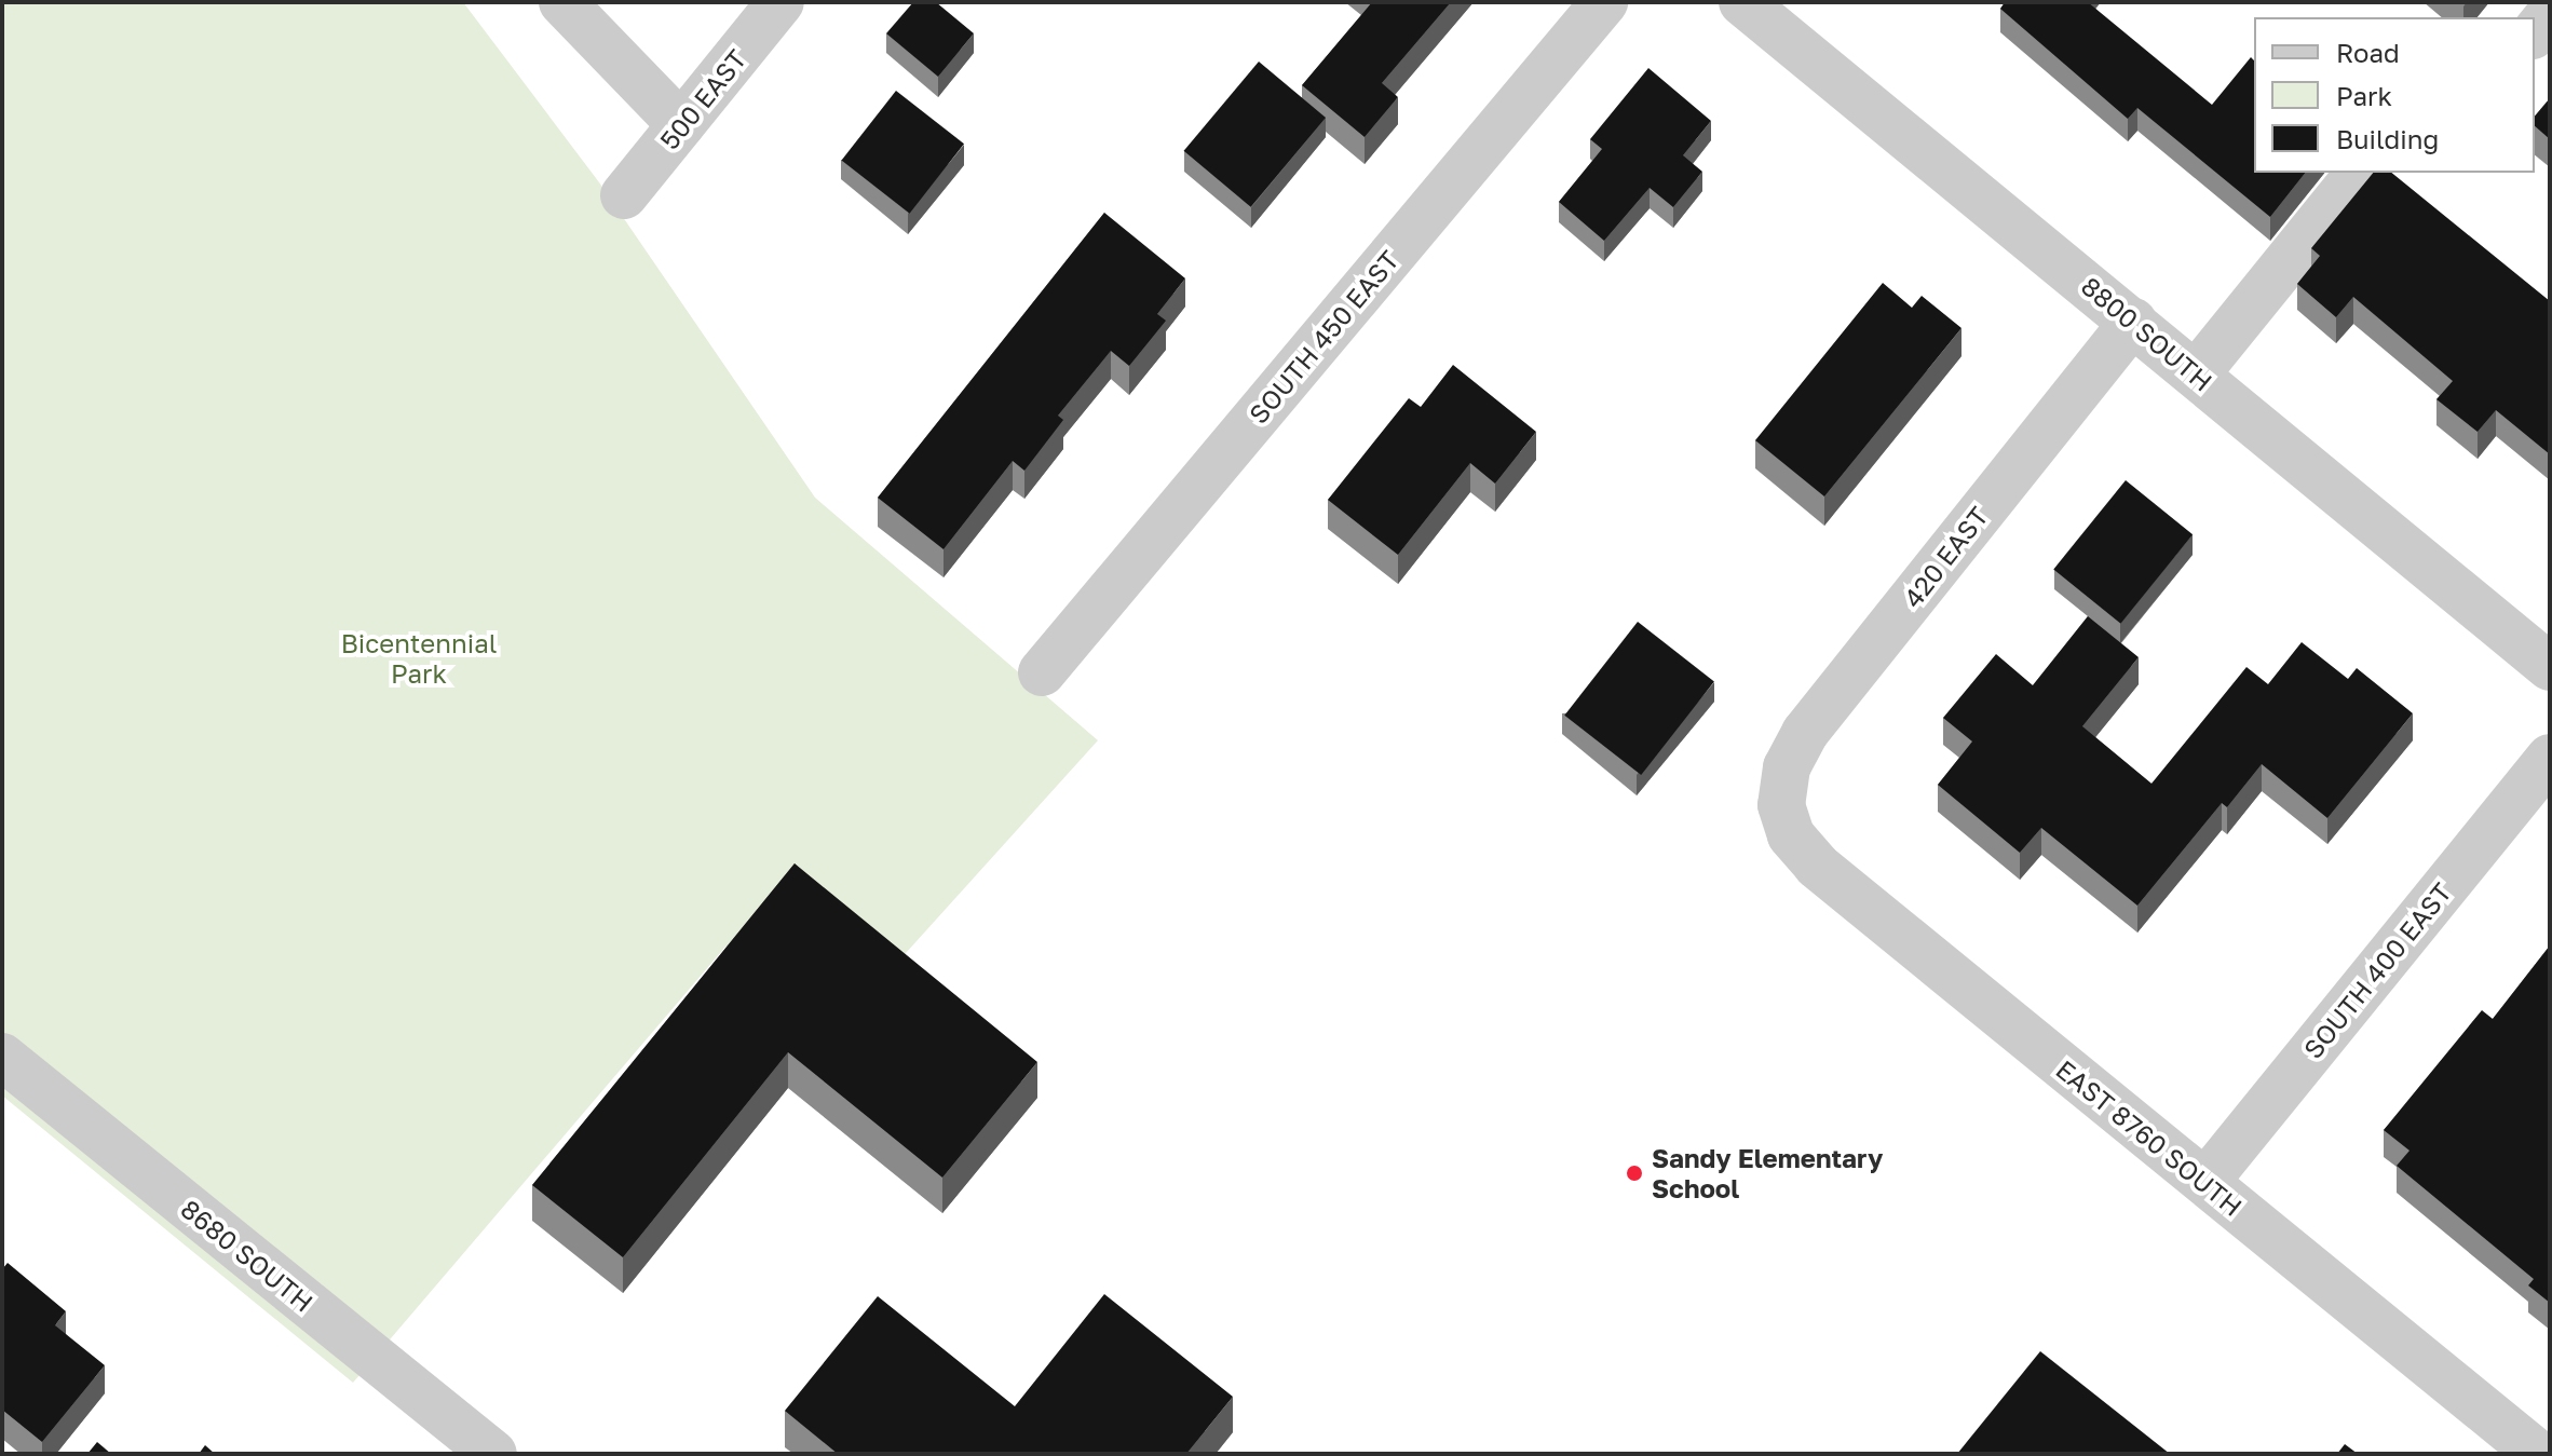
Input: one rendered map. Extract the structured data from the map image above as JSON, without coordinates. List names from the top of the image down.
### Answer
{
  "streets": {
    "street": [
      "500 EAST",
      "8800 SOUTH",
      "SOUTH 450 EAST",
      "420 EAST",
      "SOUTH 400 EAST",
      "EAST 8760 SOUTH",
      "8680 SOUTH"
    ]
  },
  "crossings": [
    ["8800 SOUTH", "420 EAST"],
    ["420 EAST", "EAST 8760 SOUTH"],
    ["SOUTH 400 EAST", "EAST 8760 SOUTH"]
  ],
  "parks": ["Bicentennial Park"],
  "places": ["Sandy Elementary School"],
  "legend": ["Road", "Park", "Building"]
}
